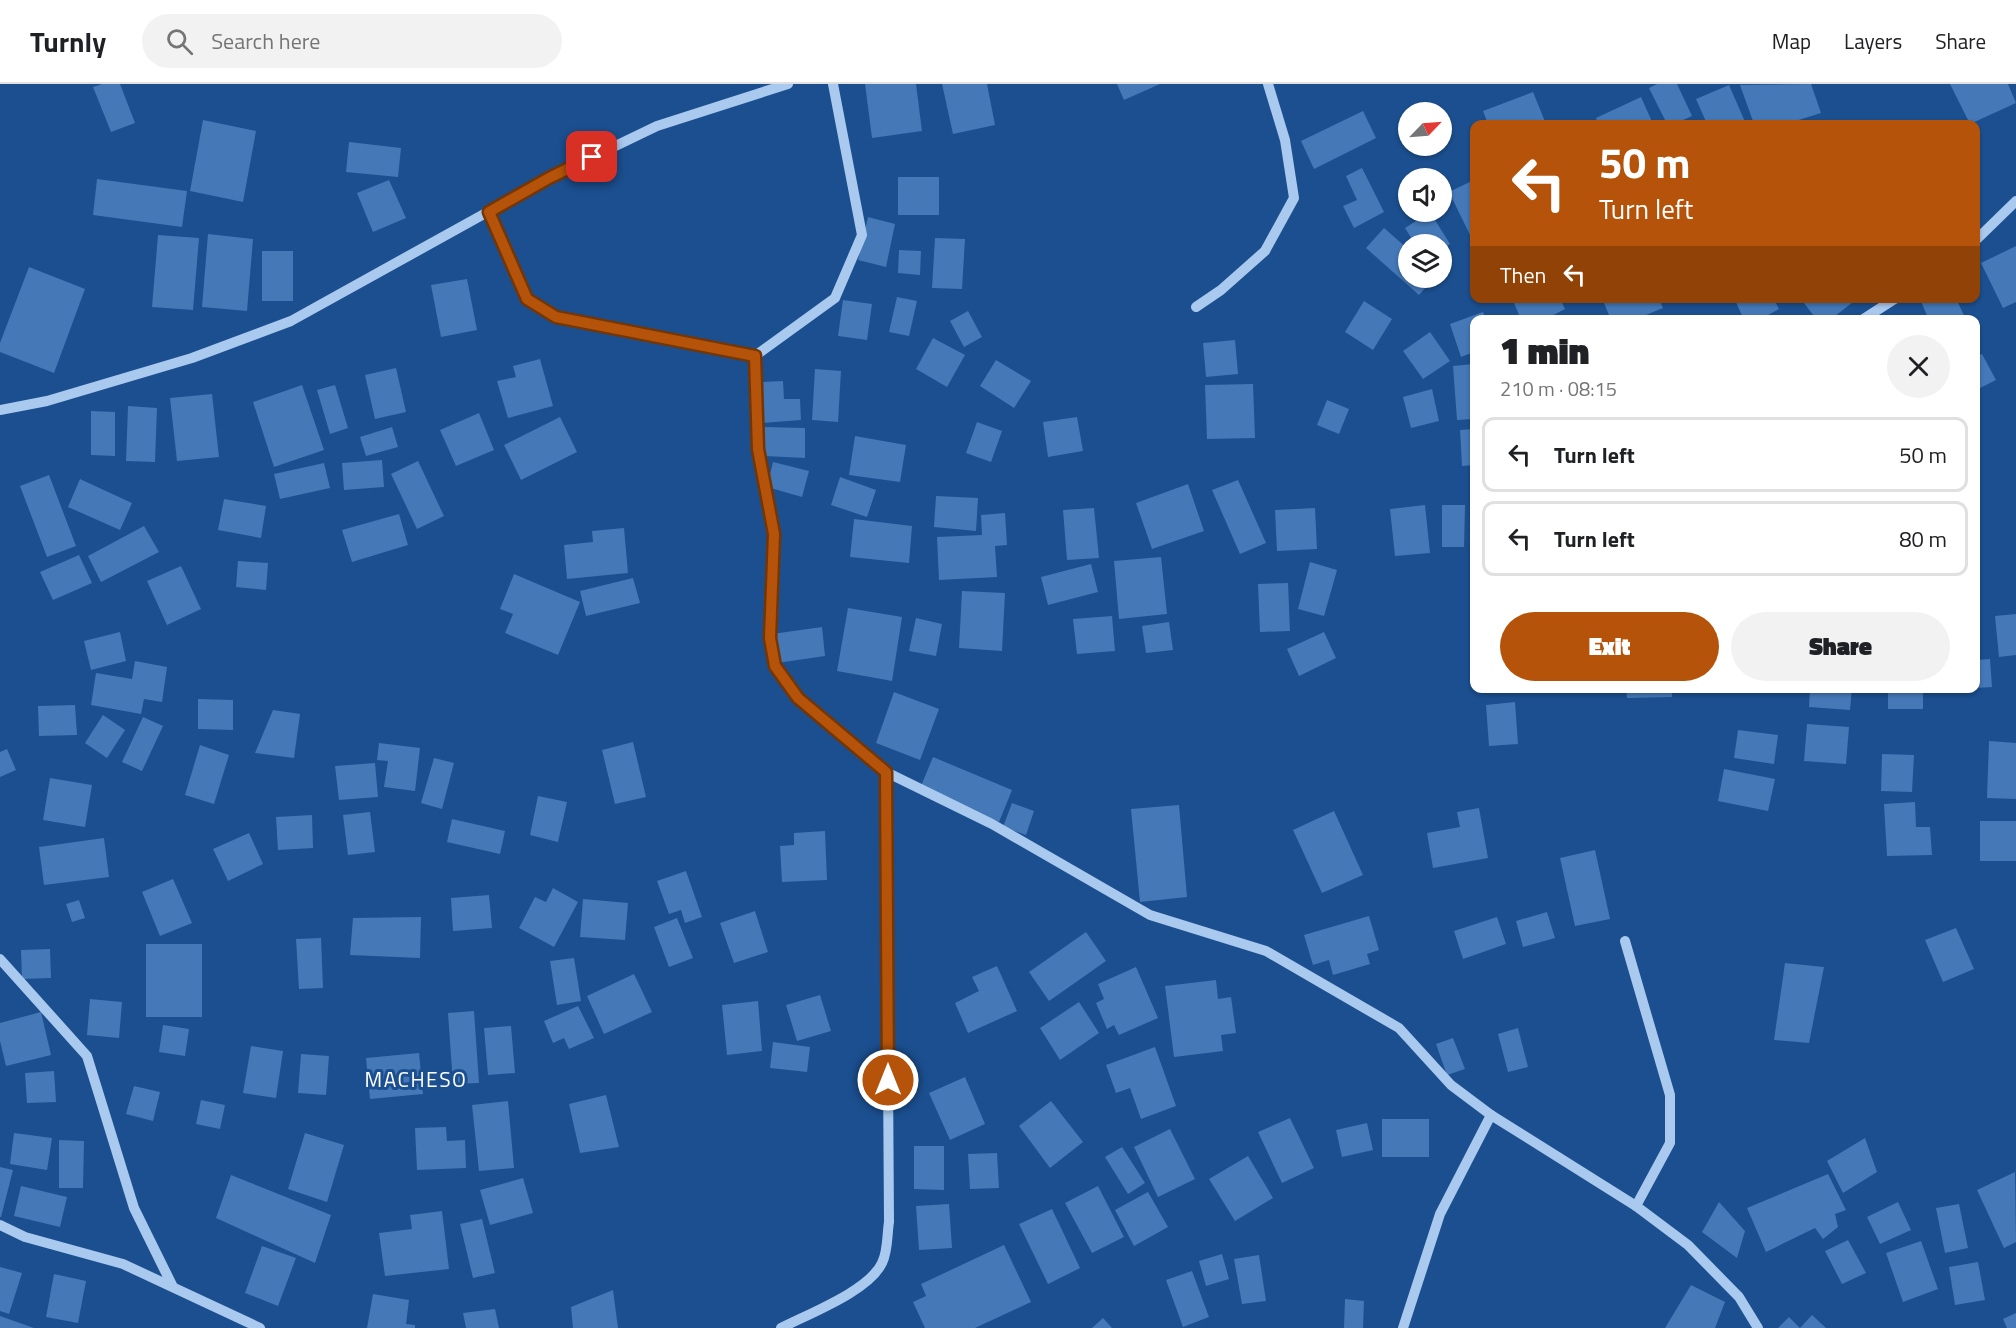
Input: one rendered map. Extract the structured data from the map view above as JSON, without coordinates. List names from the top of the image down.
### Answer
{
  "districts": ["MACHESO"],
  "north": "top right",
  "page": {
    "header": "Turnly",
    "search": "Search here",
    "nav": ["Map", "Layers", "Share"],
    "turn": ["50 m", "Turn left"],
    "then": "Then",
    "heading": ["1 min", "210 m · 08:15"],
    "list": [
      {
        "name": "Turn left",
        "value": "50 m"
      },
      {
        "name": "Turn left",
        "value": "80 m"
      }
    ],
    "buttons": ["Exit", "Share"]
  }
}
